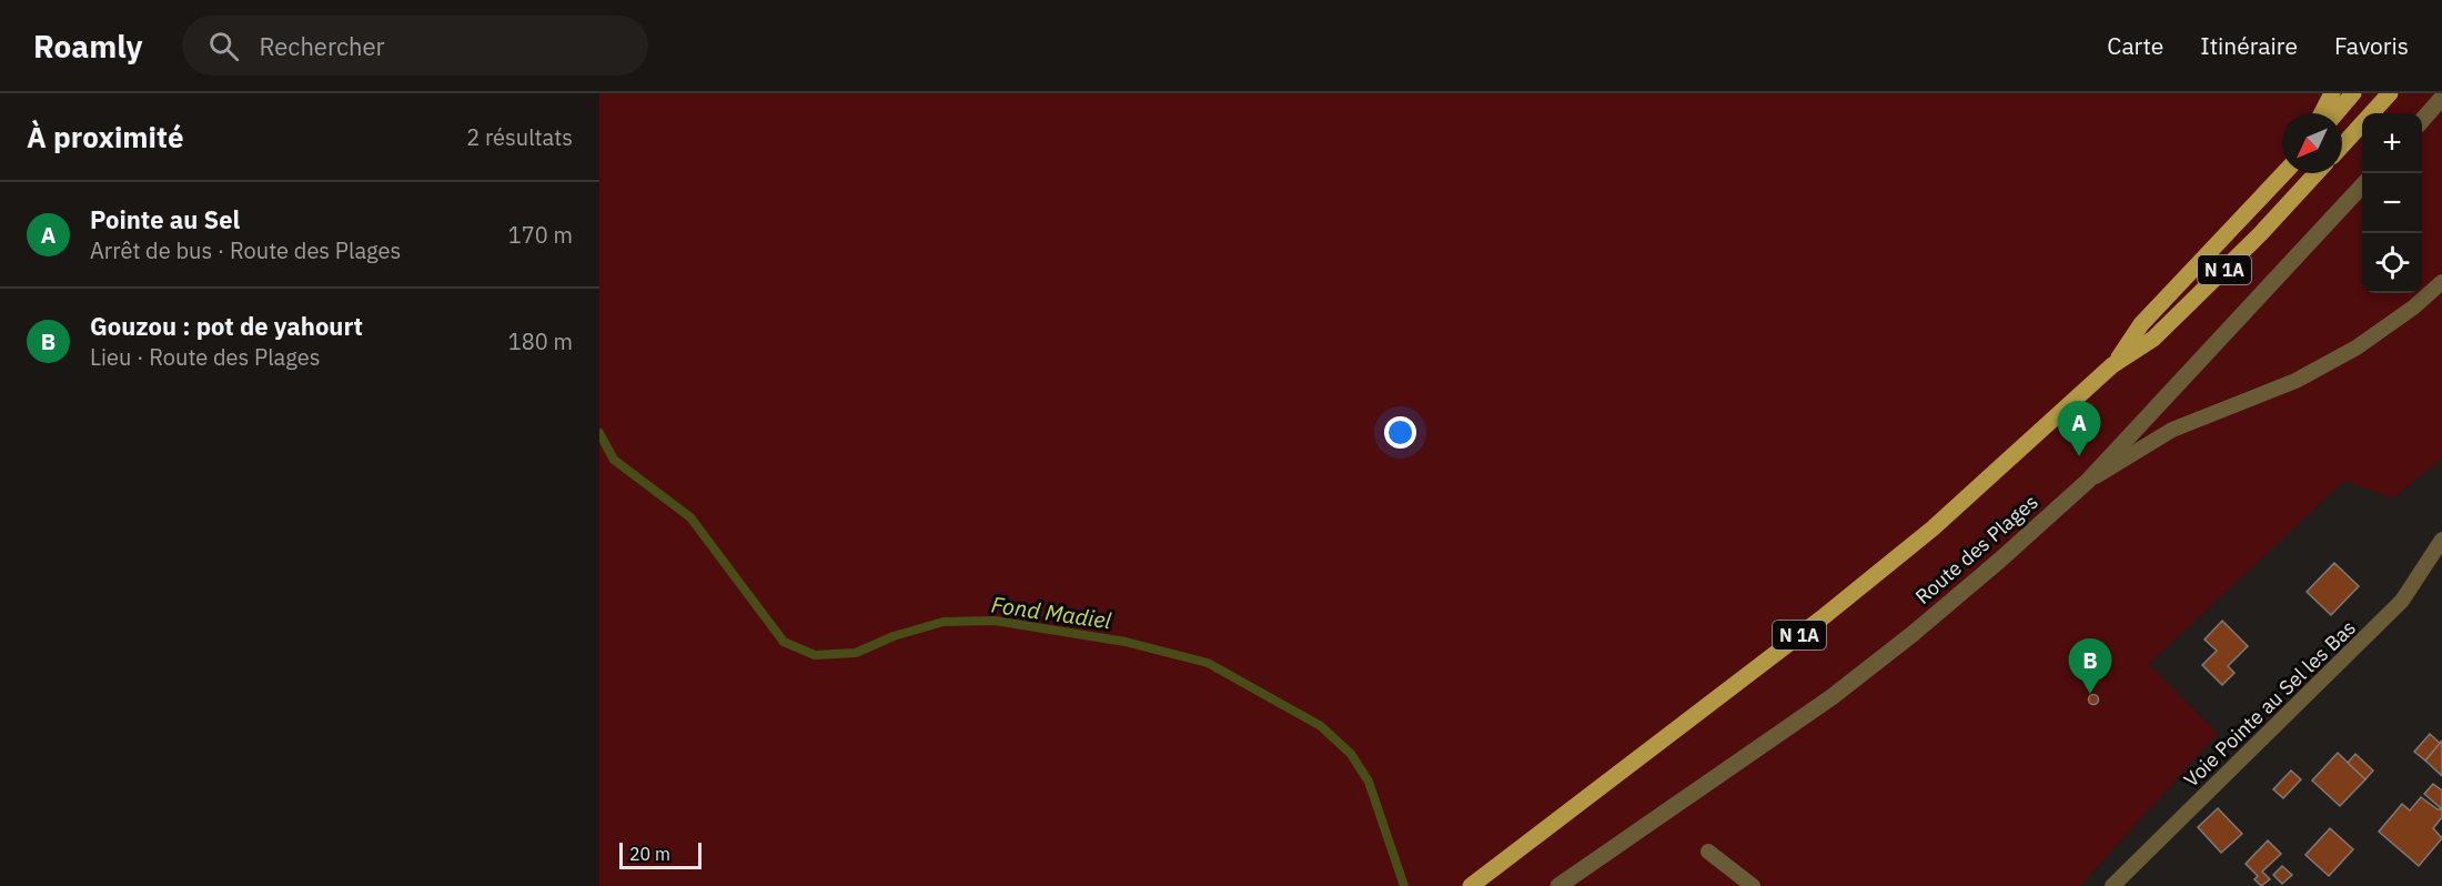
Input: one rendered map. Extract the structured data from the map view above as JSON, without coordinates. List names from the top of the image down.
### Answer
{
  "streets": {
    "main road": ["N 1A"],
    "street": ["Route des Plages"],
    "lane": ["Voie Pointe au Sel les Bas"]
  },
  "water": ["Fond Madiel"],
  "scale_bar": "20 m",
  "north": "bottom left",
  "page": {
    "header": "Roamly",
    "search": "Rechercher",
    "nav": ["Carte", "Itinéraire", "Favoris"],
    "heading": ["À proximité", "2 résultats"],
    "map_buttons": ["+", "−"],
    "list": [
      {
        "mark": "A",
        "name": "Pointe au Sel",
        "note": "Arrêt de bus · Route des Plages",
        "value": "170 m"
      },
      {
        "mark": "B",
        "name": "Gouzou : pot de yahourt",
        "note": "Lieu · Route des Plages",
        "value": "180 m"
      }
    ],
    "pins": ["A", "B"],
    "scale": "20 m"
  }
}
